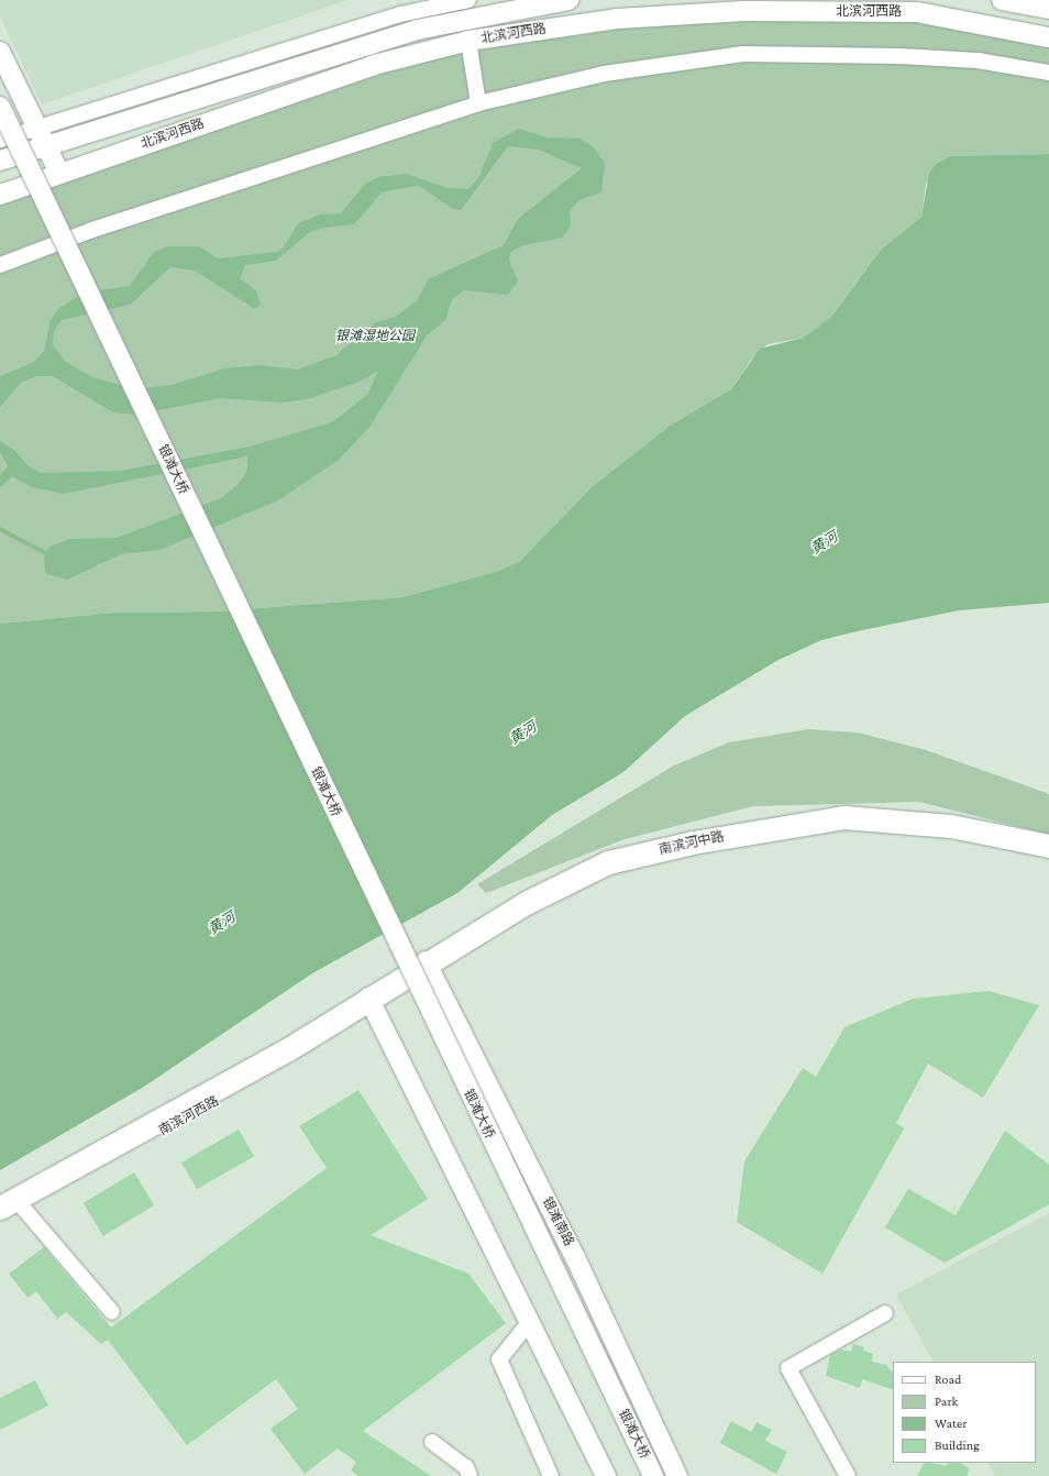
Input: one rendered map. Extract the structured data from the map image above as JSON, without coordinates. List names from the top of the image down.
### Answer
{
  "streets": {
    "highway": ["南滨河中路", "南滨河西路"],
    "main road": ["北滨河西路", "银滩大桥", "银滩南路"]
  },
  "crossings": [
    ["南滨河中路", "南滨河西路"],
    ["南滨河中路", "银滩南路"]
  ],
  "water": ["黄河"],
  "parks": ["银滩湿地公园"],
  "legend": [
    "Road",
    "Park",
    "Water",
    "Building"
  ]
}
